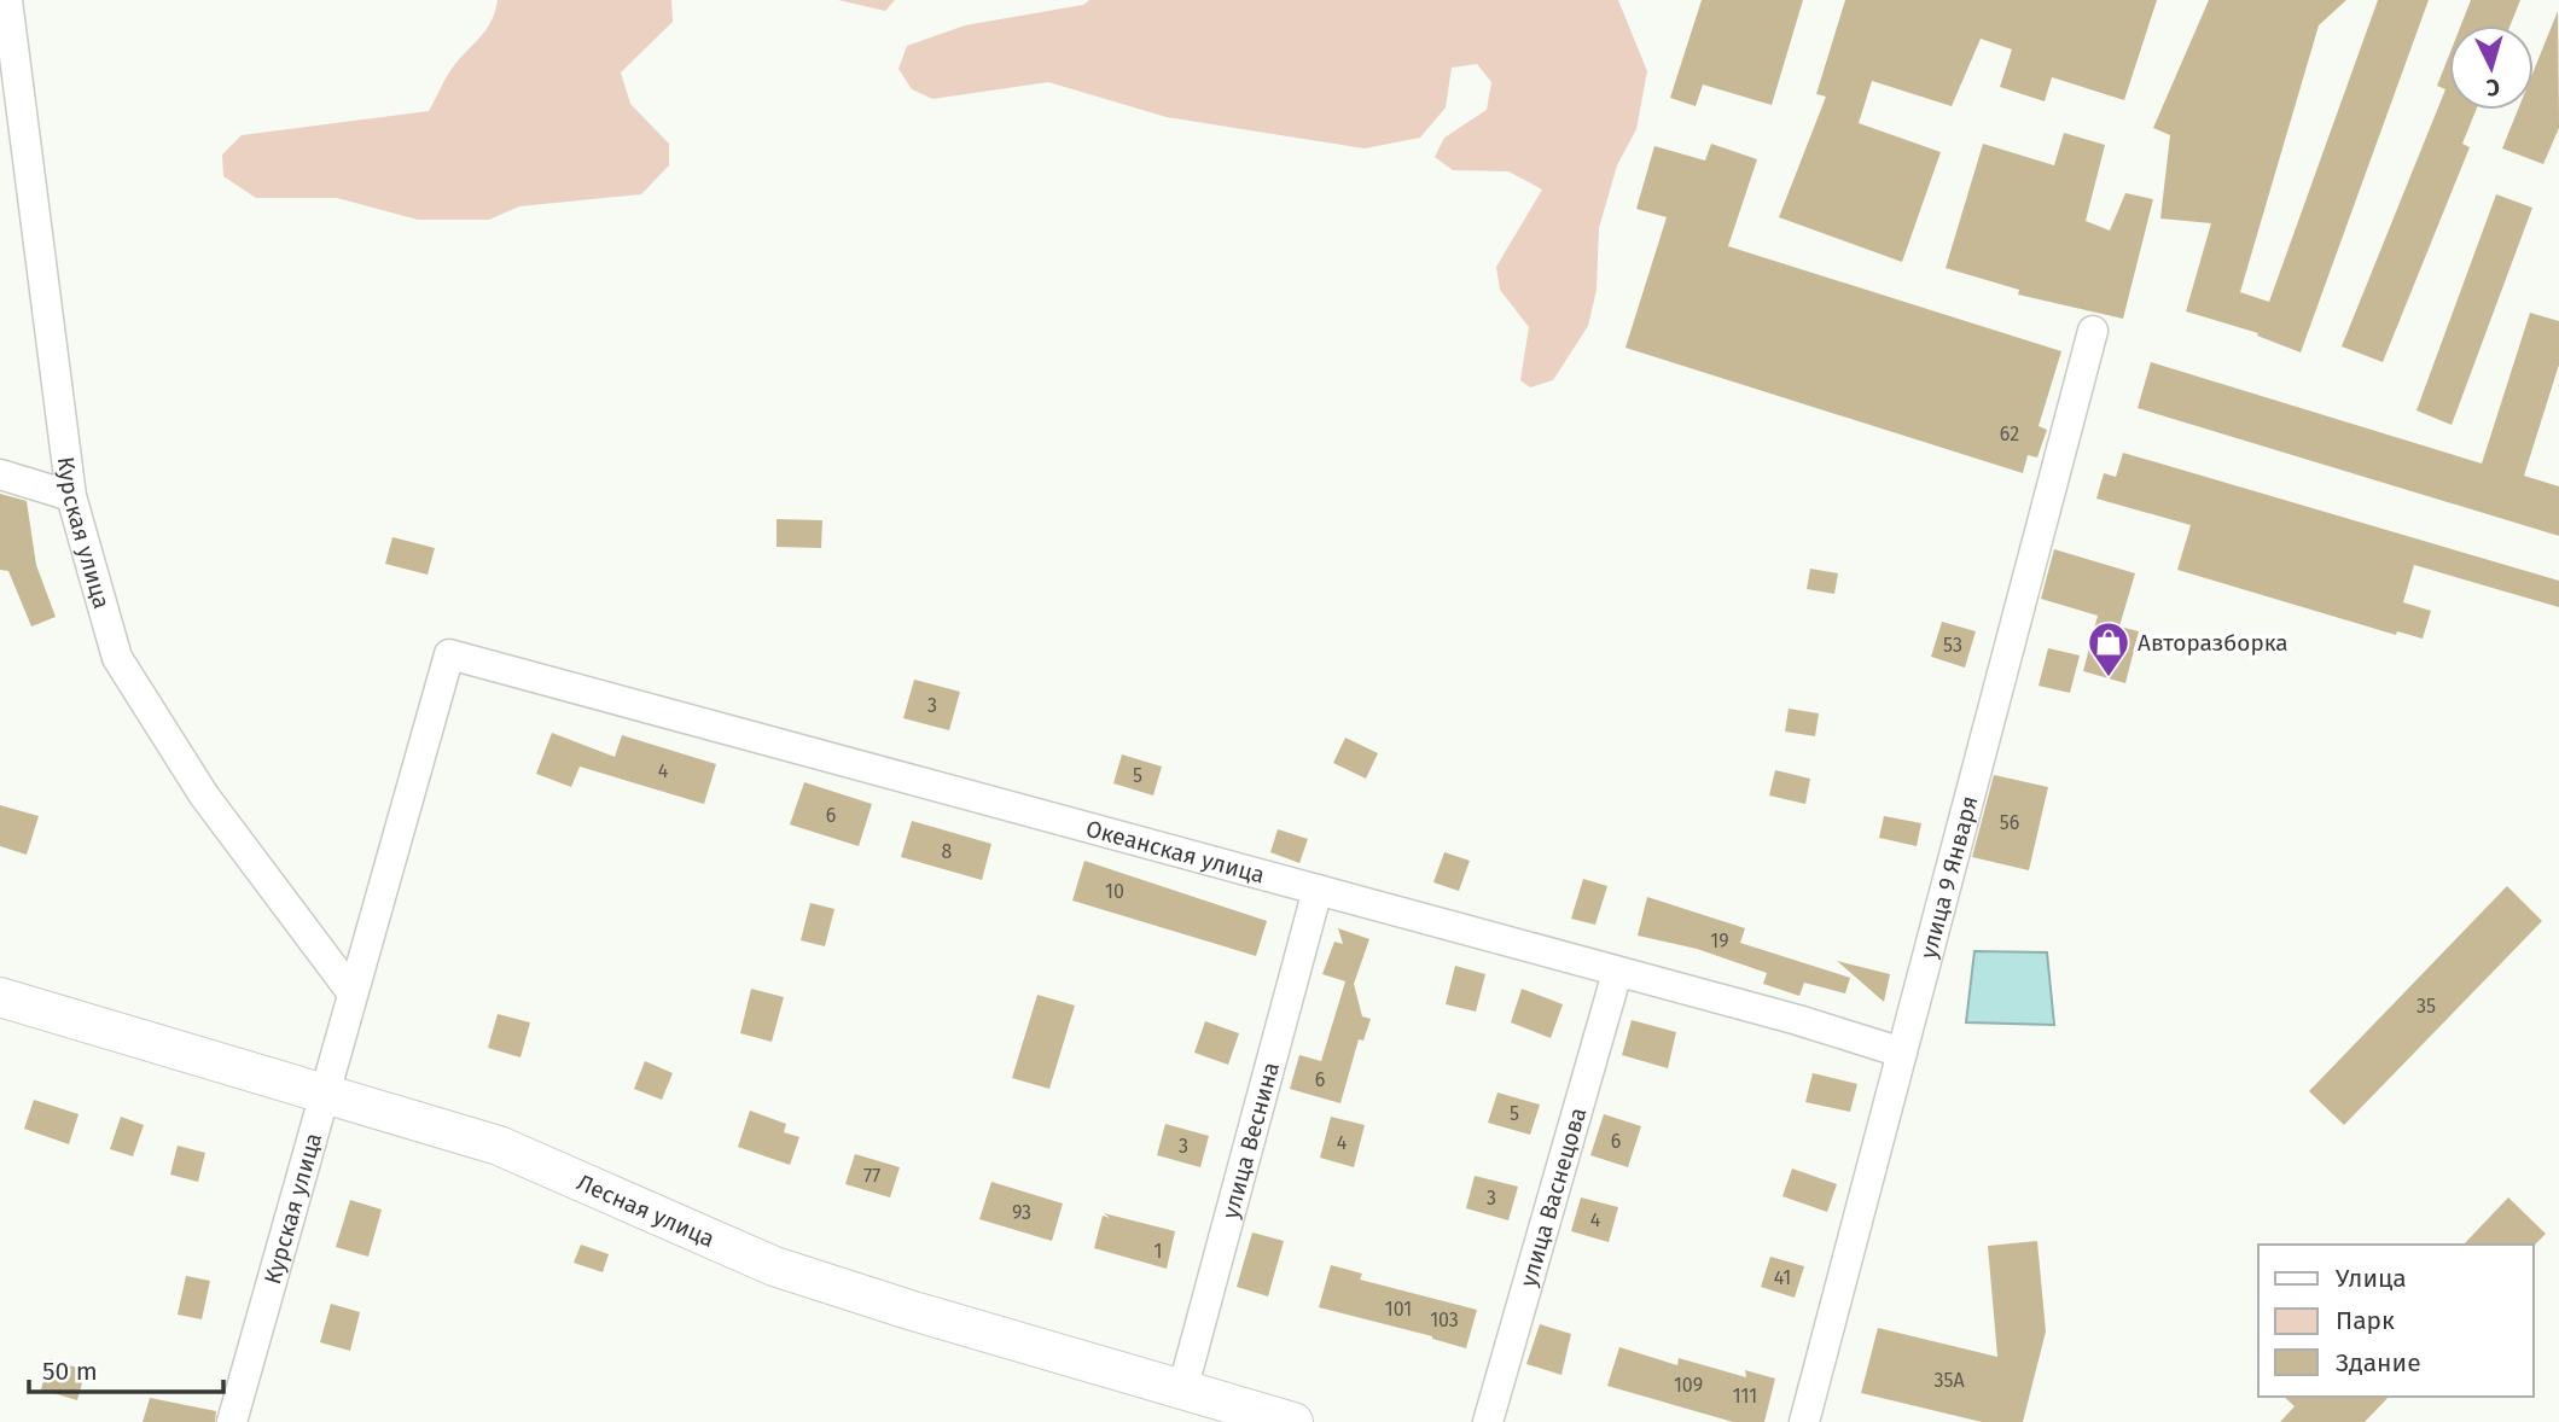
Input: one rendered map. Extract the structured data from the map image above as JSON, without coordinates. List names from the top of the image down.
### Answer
{
  "streets": {
    "street": [
      "Курская улица",
      "Океанская улица",
      "улица 9 Января",
      "улица Веснина",
      "улица Васнецова",
      "Лесная улица"
    ]
  },
  "crossings": [
    ["Курская улица", "Океанская улица"],
    ["Курская улица", "Лесная улица"],
    ["Океанская улица", "улица 9 Января"],
    ["Океанская улица", "улица Веснина"],
    ["Океанская улица", "улица Васнецова"],
    ["улица Веснина", "Лесная улица"]
  ],
  "places": {
    "shop": ["Авторазборка"]
  },
  "house_numbers": [
    "62",
    "53",
    "3",
    "4",
    "5",
    "6",
    "56",
    "8",
    "10",
    "19",
    "35",
    "6",
    "5",
    "6",
    "4",
    "3",
    "77",
    "3",
    "93",
    "4",
    "1",
    "41",
    "101",
    "103",
    "35А",
    "109",
    "111"
  ],
  "legend": ["Улица", "Парк", "Здание"],
  "scale_bar": "50 m",
  "north": "bottom"
}
